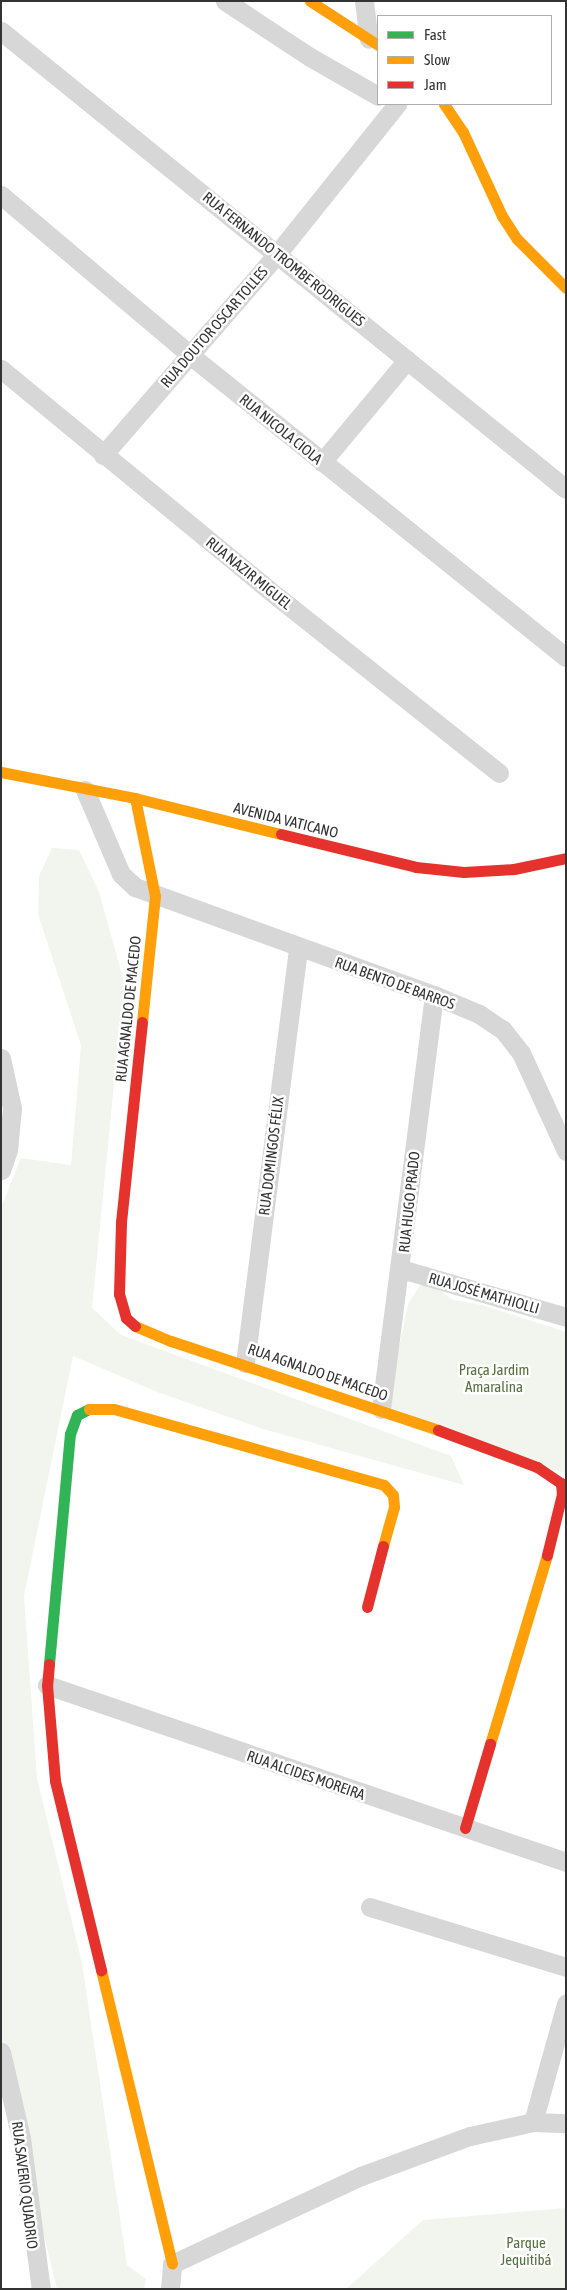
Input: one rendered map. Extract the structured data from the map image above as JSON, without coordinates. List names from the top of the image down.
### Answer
{
  "streets": {
    "street": [
      "RUA FERNANDO TROMBE RODRIGUES",
      "RUA DOUTOR OSCAR TOLLES",
      "RUA NICOLA CIOLA",
      "RUA NAZIR MIGUEL",
      "AVENIDA VATICANO",
      "RUA BENTO DE BARROS",
      "RUA AGNALDO DE MACEDO",
      "RUA DOMINGOS FÉLIX",
      "RUA HUGO PRADO",
      "RUA JOSÉ MATHIOLLI",
      "RUA ALCIDES MOREIRA",
      "RUA SAVERIO QUADRIO"
    ]
  },
  "crossings": [
    ["RUA FERNANDO TROMBE RODRIGUES", "RUA DOUTOR OSCAR TOLLES"],
    ["RUA DOUTOR OSCAR TOLLES", "RUA NICOLA CIOLA"],
    ["RUA DOUTOR OSCAR TOLLES", "RUA NAZIR MIGUEL"],
    ["AVENIDA VATICANO", "RUA BENTO DE BARROS"],
    ["RUA BENTO DE BARROS", "RUA AGNALDO DE MACEDO"],
    ["RUA BENTO DE BARROS", "RUA DOMINGOS FÉLIX"],
    ["RUA BENTO DE BARROS", "RUA HUGO PRADO"],
    ["RUA AGNALDO DE MACEDO", "RUA DOMINGOS FÉLIX"],
    ["RUA AGNALDO DE MACEDO", "RUA HUGO PRADO"],
    ["RUA AGNALDO DE MACEDO", "RUA ALCIDES MOREIRA"],
    ["RUA HUGO PRADO", "RUA JOSÉ MATHIOLLI"]
  ],
  "parks": ["Praça Jardim Amaralina", "Parque Jequitibá"],
  "legend": ["Fast", "Slow", "Jam"]
}
